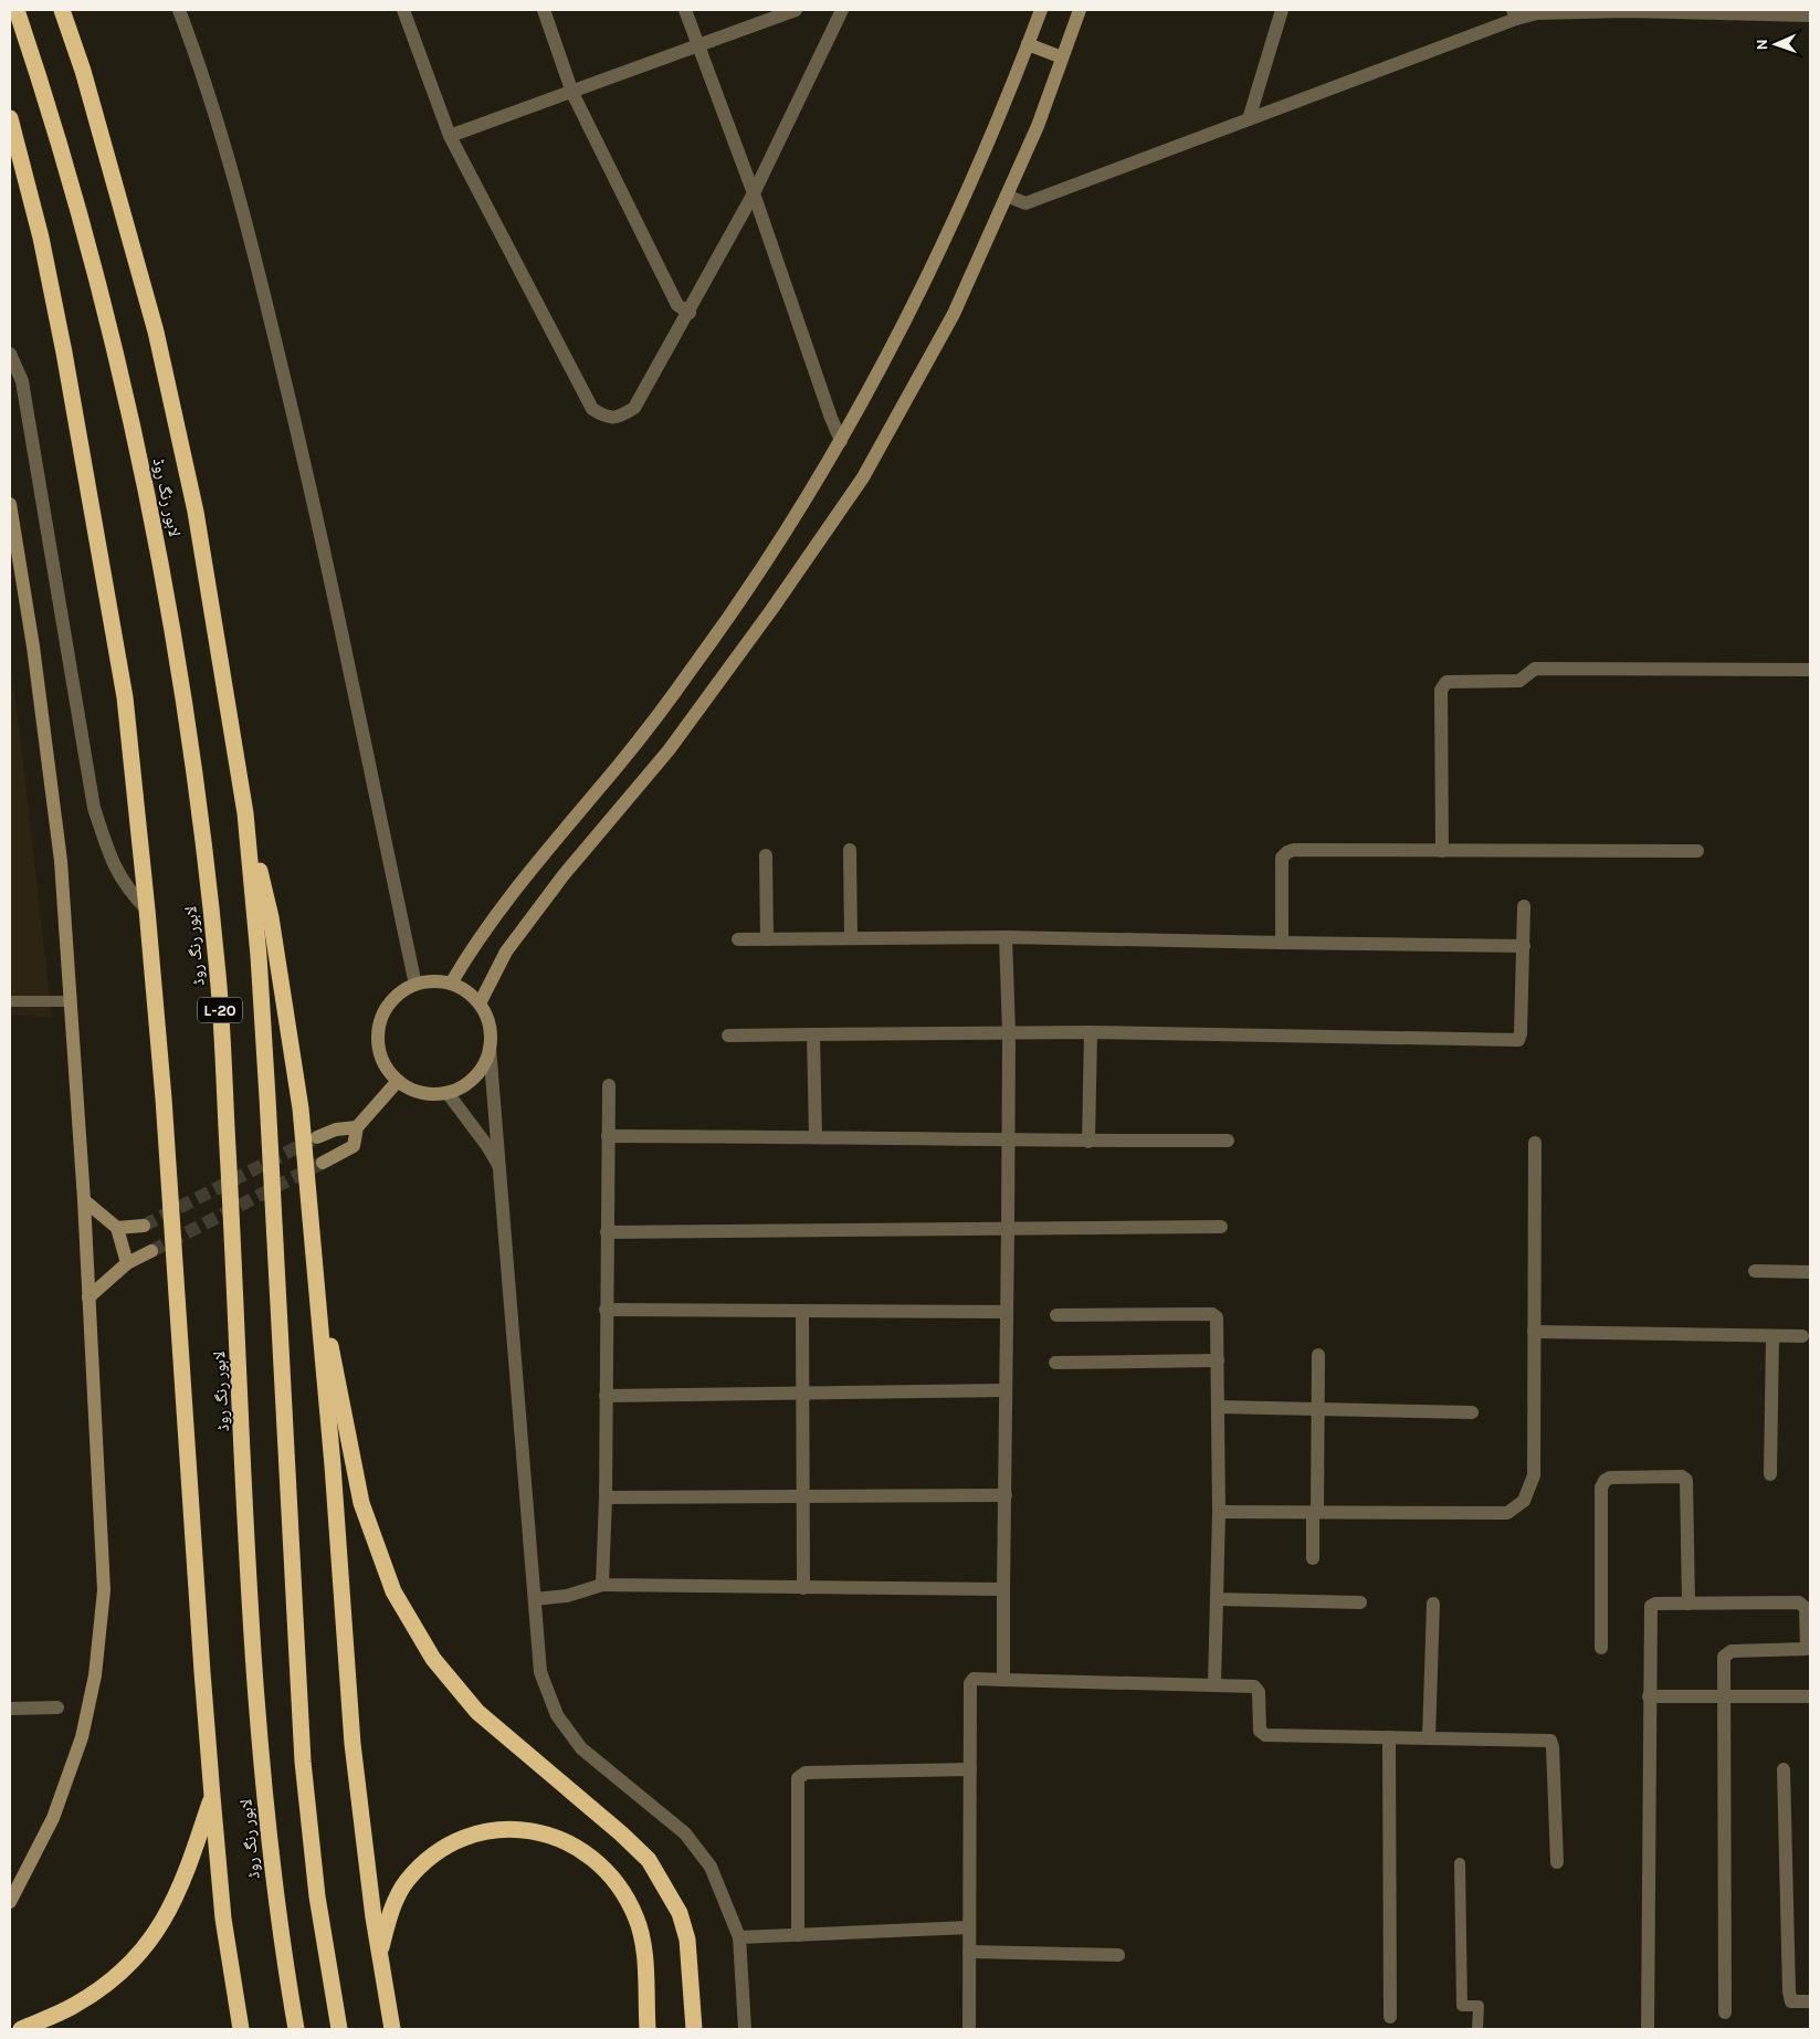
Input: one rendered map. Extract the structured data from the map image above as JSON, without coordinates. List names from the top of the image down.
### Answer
{
  "streets": {
    "highway": ["لاہور رنگ روڈ", "L-20"]
  },
  "north": "left"
}
